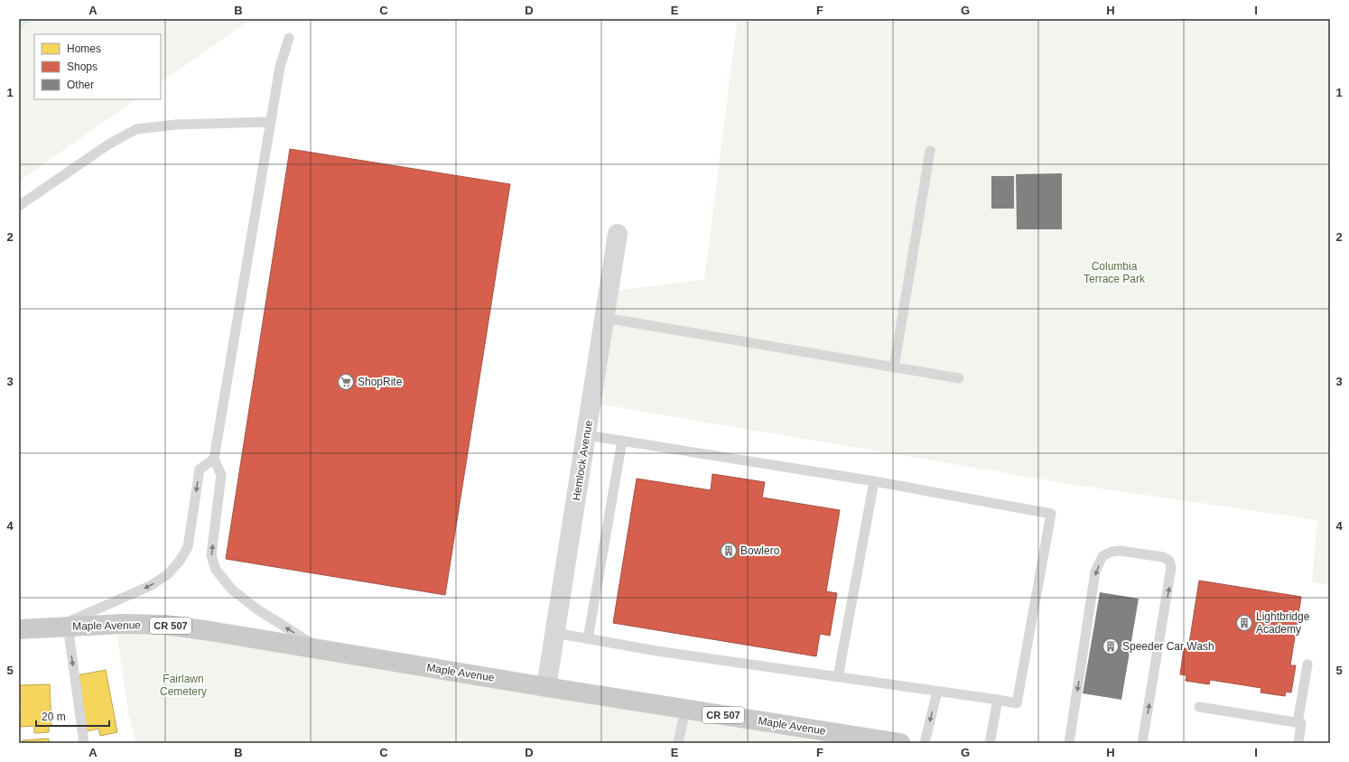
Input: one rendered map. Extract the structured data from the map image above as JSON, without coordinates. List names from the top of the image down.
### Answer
{
  "streets": {
    "main road": ["Maple Avenue", "CR 507"],
    "street": ["Hemlock Avenue"]
  },
  "crossings": [
    ["Hemlock Avenue", "Maple Avenue"]
  ],
  "parks": ["Columbia Terrace Park", "Fairlawn Cemetery"],
  "places": {
    "supermarket": ["ShopRite"],
    "building": ["Bowlero", "Lightbridge Academy", "Speeder Car Wash"]
  },
  "legend": ["Homes", "Shops", "Other"],
  "scale_bar": "20 m",
  "grid": {
    "columns": [
      "A",
      "B",
      "C",
      "D",
      "E",
      "F",
      "G",
      "H",
      "I"
    ],
    "rows": [
      "1",
      "2",
      "3",
      "4",
      "5"
    ]
  }
}
